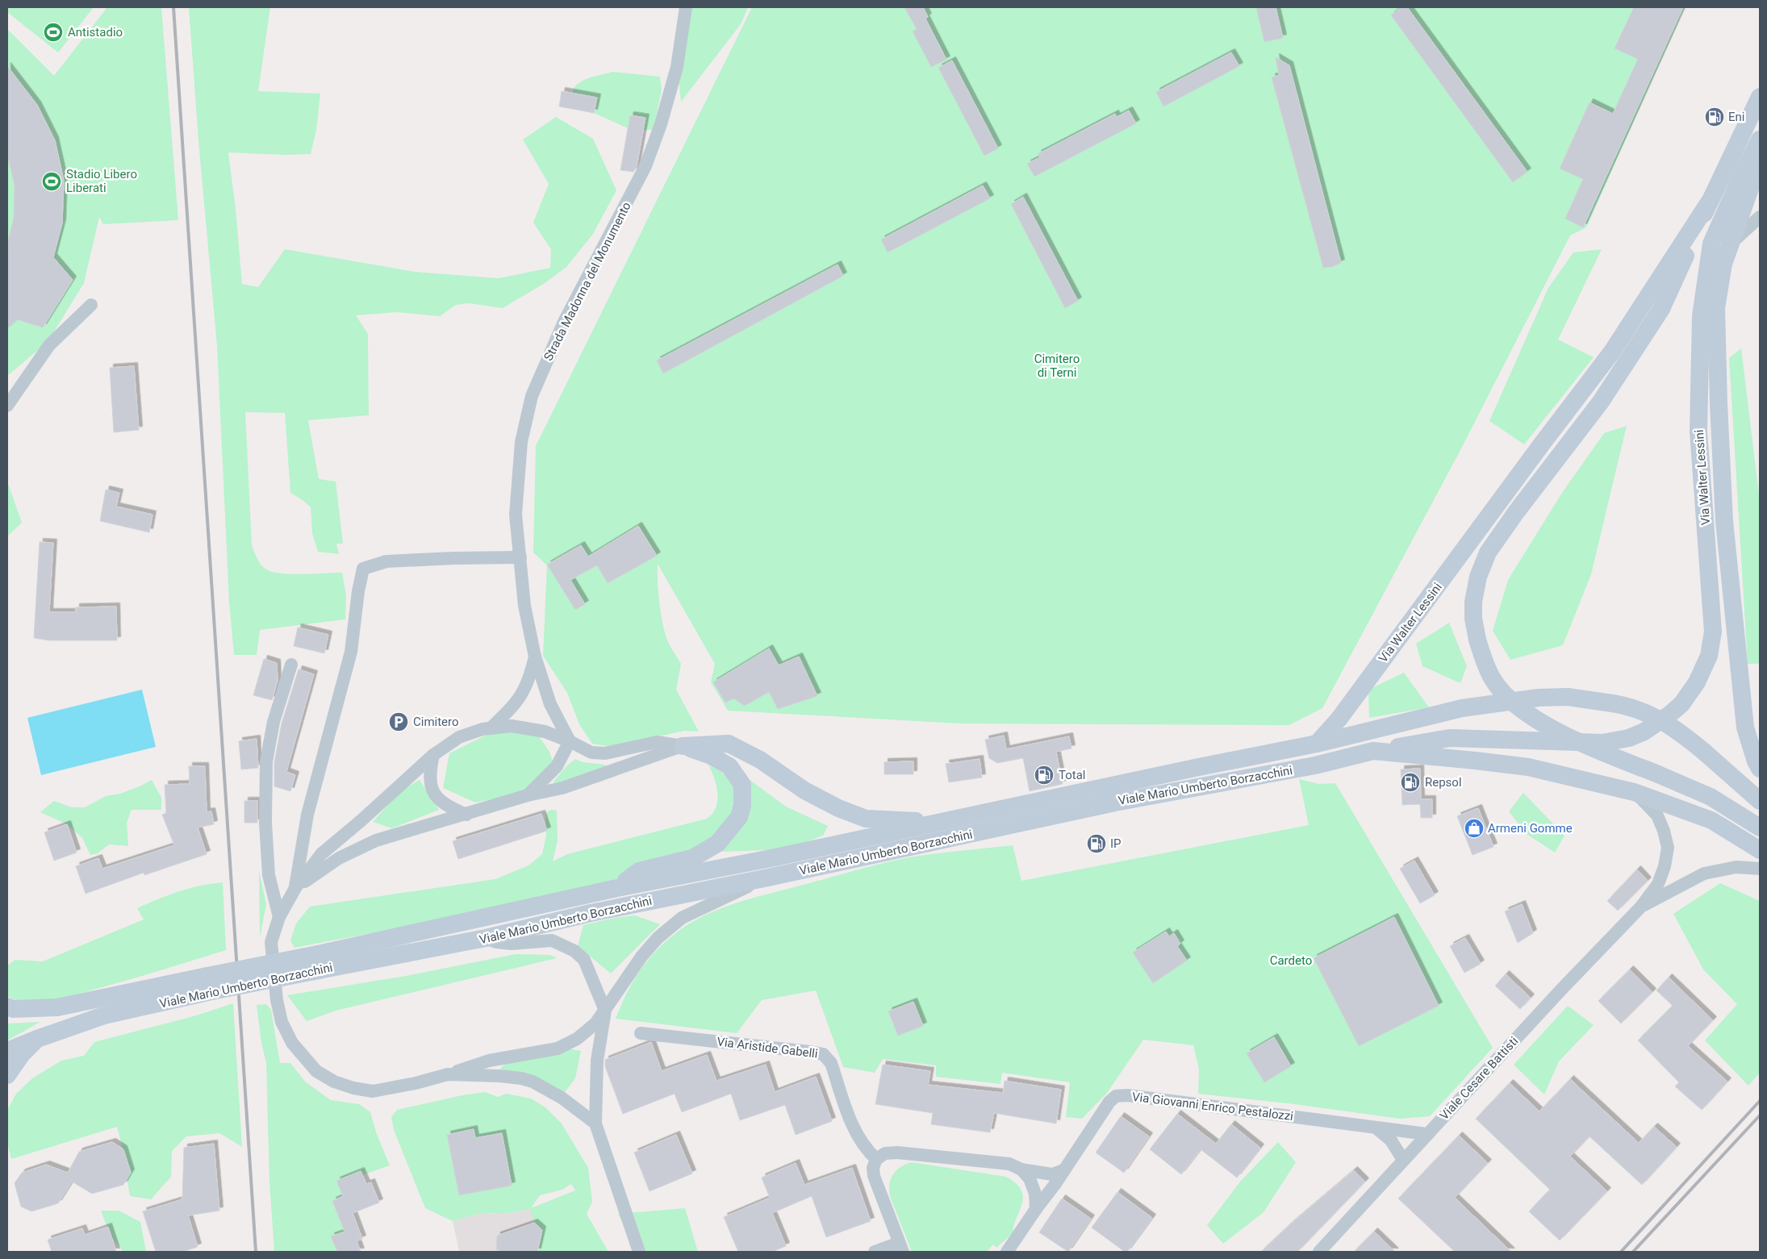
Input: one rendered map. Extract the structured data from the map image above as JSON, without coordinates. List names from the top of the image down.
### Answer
{
  "streets": {
    "main road": ["Via Walter Lessini", "Viale Mario Umberto Borzacchini"],
    "street": [
      "Strada Madonna del Monumento",
      "Via Aristide Gabelli",
      "Viale Cesare Battisti",
      "Via Giovanni Enrico Pestalozzi"
    ]
  },
  "crossings": [
    ["Via Walter Lessini", "Viale Mario Umberto Borzacchini"],
    ["Viale Mario Umberto Borzacchini", "Viale Cesare Battisti"],
    ["Viale Cesare Battisti", "Via Giovanni Enrico Pestalozzi"]
  ],
  "parks": ["Cimitero di Terni", "Cardeto"],
  "places": {
    "sports": ["Antistadio", "Stadio Libero Liberati"],
    "fuel station": [
      "Eni",
      "Total",
      "Repsol",
      "IP"
    ],
    "parking": ["Cimitero"],
    "shop": ["Armeni Gomme"]
  }
}
